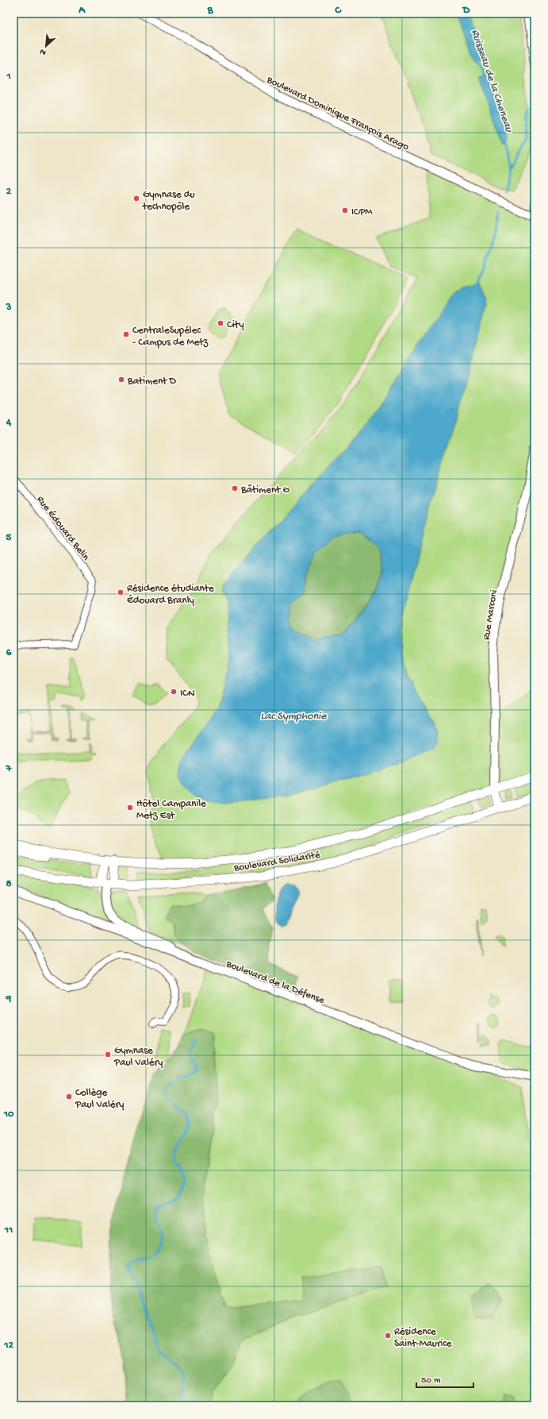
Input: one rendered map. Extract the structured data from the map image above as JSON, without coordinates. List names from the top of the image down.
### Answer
{
  "streets": {
    "main road": ["Boulevard Solidarité"],
    "street": [
      "Boulevard Dominique François Arago",
      "Rue Édouard Belin",
      "Rue Marconi",
      "Boulevard de la Défense"
    ]
  },
  "crossings": [
    ["Rue Marconi", "Boulevard Solidarité"]
  ],
  "water": ["Ruisseau de la Cheneau", "Lac Symphonie"],
  "places": [
    "Gymnase du technopôle",
    "ICPM",
    "City",
    "CentraleSupélec - Campus de Metz",
    "Batiment D",
    "Bâtiment G",
    "Résidence étudiante Édouard Branly",
    "ICN",
    "Hôtel Campanile Metz Est",
    "Gymnase Paul Valéry",
    "Collège Paul Valéry",
    "Résidence Saint-Maurice"
  ],
  "scale_bar": "50 m",
  "north": "bottom left",
  "grid": {
    "columns": [
      "A",
      "B",
      "C",
      "D"
    ],
    "rows": [
      "1",
      "2",
      "3",
      "4",
      "5",
      "6",
      "7",
      "8",
      "9",
      "10",
      "11",
      "12"
    ]
  }
}
